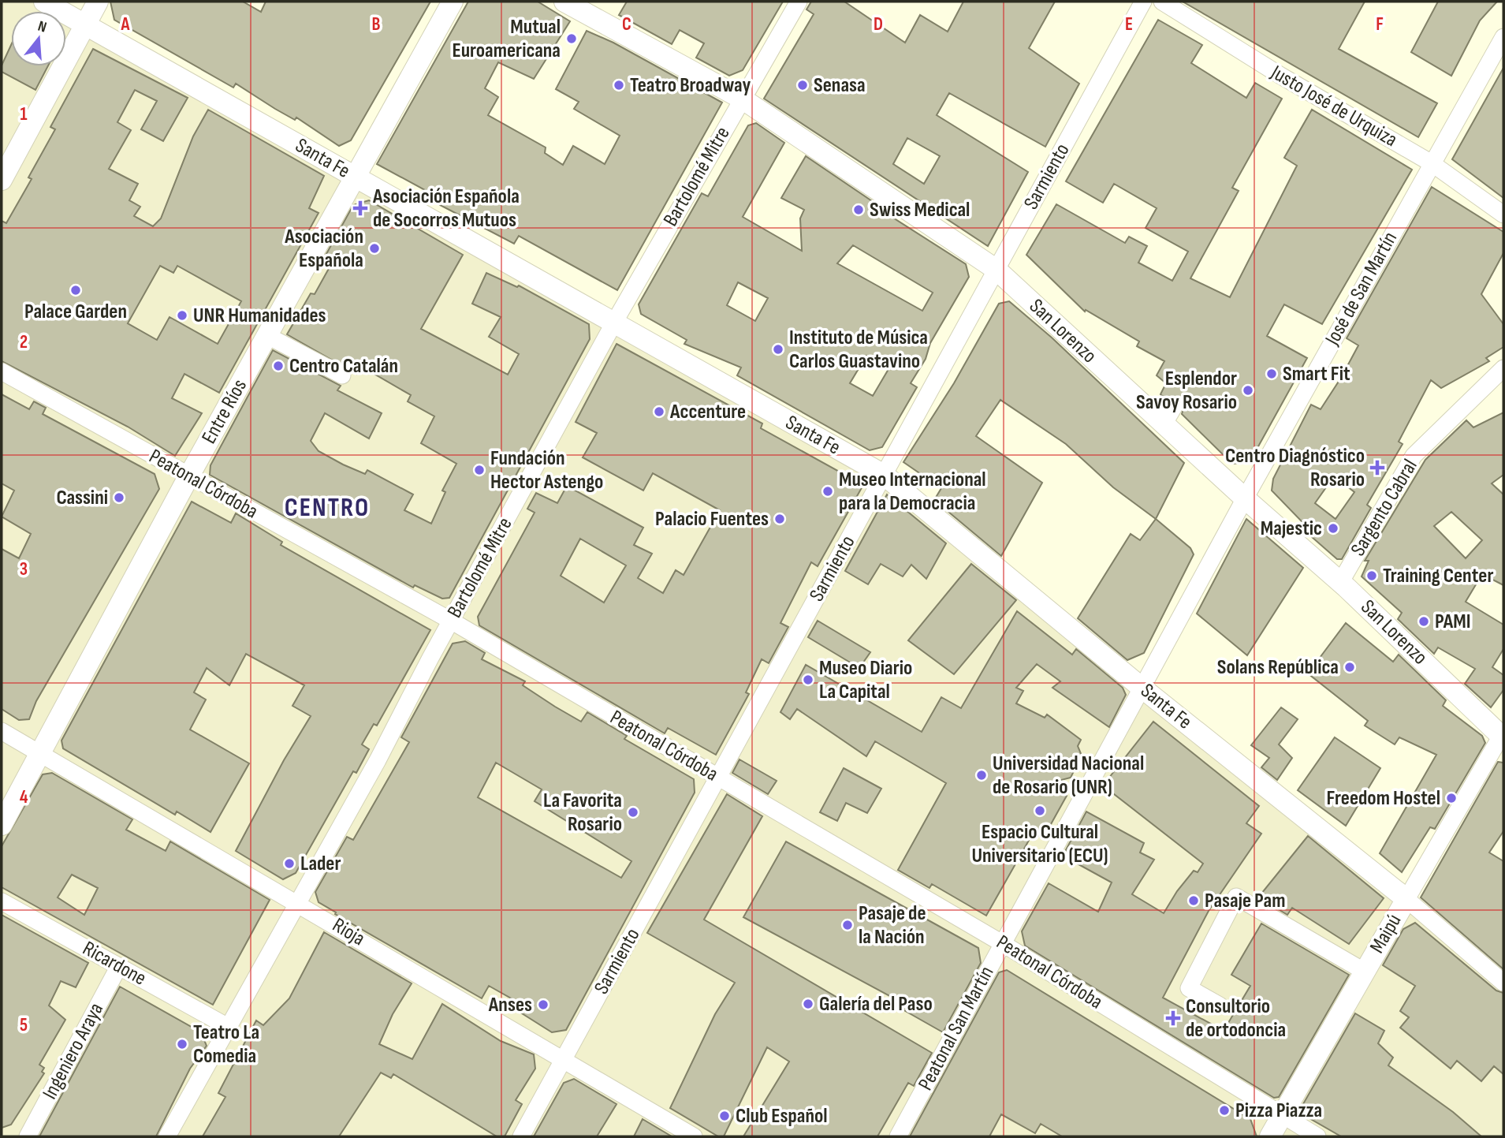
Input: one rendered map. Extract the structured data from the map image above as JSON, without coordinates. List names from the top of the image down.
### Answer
{
  "streets": {
    "main road": [
      "Santa Fe",
      "San Lorenzo",
      "Entre Ríos",
      "Maipú"
    ],
    "street": [
      "Justo José de Urquiza",
      "Bartolomé Mitre",
      "Sarmiento",
      "José de San Martín",
      "Peatonal Córdoba",
      "Sargento Cabral",
      "Rioja",
      "Ricardone",
      "Peatonal San Martín",
      "Ingeniero Araya"
    ]
  },
  "crossings": [
    ["Justo José de Urquiza", "José de San Martín"],
    ["Santa Fe", "Bartolomé Mitre"],
    ["Santa Fe", "Sarmiento"],
    ["Santa Fe", "José de San Martín"],
    ["Santa Fe", "Entre Ríos"],
    ["Santa Fe", "Maipú"],
    ["Santa Fe", "Peatonal San Martín"],
    ["Bartolomé Mitre", "San Lorenzo"],
    ["Bartolomé Mitre", "Peatonal Córdoba"],
    ["Bartolomé Mitre", "Rioja"],
    ["Bartolomé Mitre", "Ricardone"],
    ["Sarmiento", "San Lorenzo"],
    ["Sarmiento", "Peatonal Córdoba"],
    ["Sarmiento", "Rioja"],
    ["José de San Martín", "San Lorenzo"],
    ["José de San Martín", "Peatonal San Martín"],
    ["San Lorenzo", "Sargento Cabral"],
    ["San Lorenzo", "Maipú"],
    ["Entre Ríos", "Peatonal Córdoba"],
    ["Entre Ríos", "Rioja"],
    ["Peatonal Córdoba", "Maipú"],
    ["Peatonal Córdoba", "Peatonal San Martín"],
    ["Ricardone", "Ingeniero Araya"]
  ],
  "districts": ["CENTRO"],
  "places": {
    "other": [
      "Mutual Euroamericana",
      "Teatro Broadway",
      "Senasa",
      "Swiss Medical",
      "Asociación Española",
      "Palace Garden",
      "UNR Humanidades",
      "Instituto de Música Carlos Guastavino",
      "Centro Catalán",
      "Smart Fit",
      "Esplendor Savoy Rosario",
      "Accenture",
      "Fundación Hector Astengo",
      "Museo Internacional para la Democracia",
      "Cassini",
      "Palacio Fuentes",
      "Majestic",
      "Training Center",
      "PAMI",
      "Solans República",
      "Museo Diario La Capital",
      "Universidad Nacional de Rosario (UNR)",
      "Freedom Hostel",
      "Espacio Cultural Universitario (ECU)",
      "La Favorita Rosario",
      "Lader",
      "Pasaje Pam",
      "Pasaje de la Nación",
      "Galería del Paso",
      "Anses",
      "Teatro La Comedia",
      "Pizza Piazza",
      "Club Español"
    ],
    "health": ["Asociación Española de Socorros Mutuos", "Centro Diagnóstico Rosario", "Consultorio de ortodoncia"]
  },
  "north": "top",
  "grid": {
    "columns": [
      "A",
      "B",
      "C",
      "D",
      "E",
      "F"
    ],
    "rows": [
      "1",
      "2",
      "3",
      "4",
      "5"
    ]
  }
}
